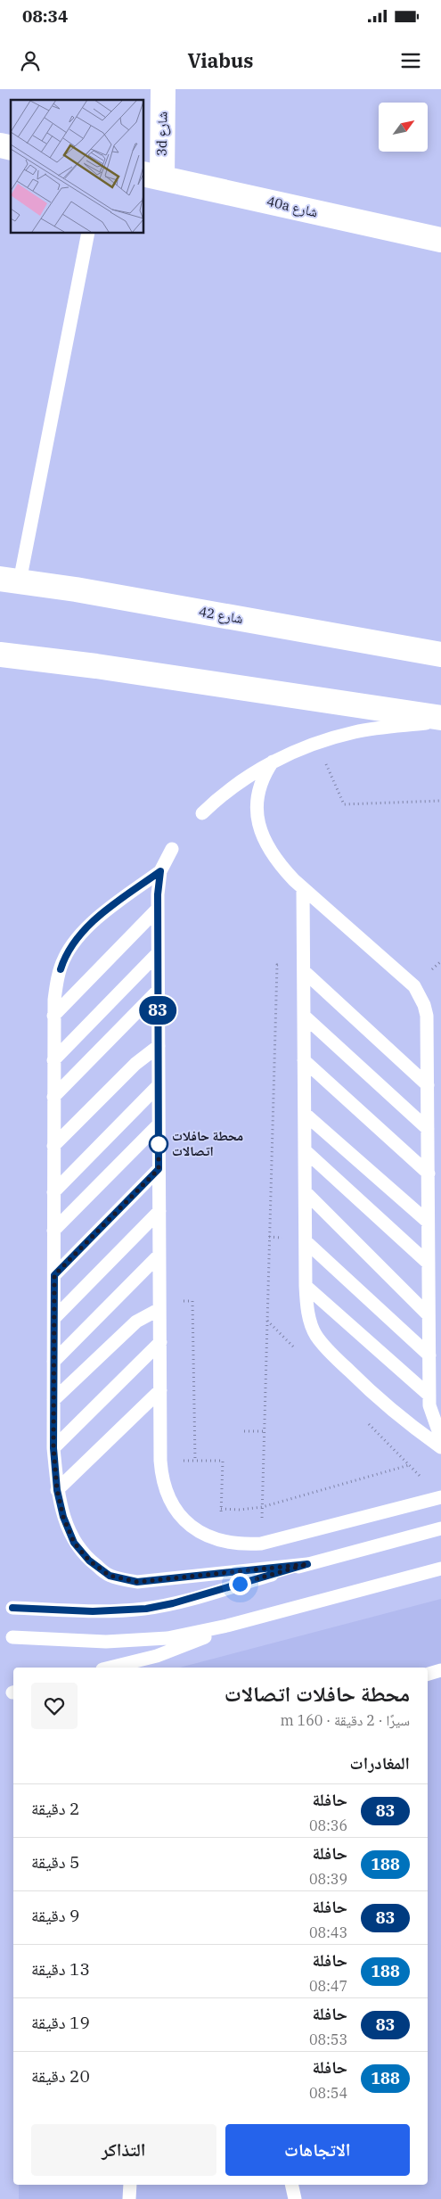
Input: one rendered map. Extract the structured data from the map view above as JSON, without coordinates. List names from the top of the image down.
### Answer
{
  "streets": {
    "street": ["3d شارع", "40a شارع", "شارع 42"]
  },
  "crossings": [
    ["3d شارع", "40a شارع"]
  ],
  "places": ["محطة حافلات اتصالات"],
  "lines": ["bus line 83"],
  "north": "top right",
  "page": {
    "status": "08:34",
    "header": "Viabus",
    "on_map": "83",
    "heading": [
      ["محطة حافلات اتصالات", "سيرًا · 2 دقيقة · 160 m"],
      "المغادرات"
    ],
    "list": [
      {
        "mark": "83",
        "name": "حافلة",
        "note": "08:36",
        "value": "2 دقيقة"
      },
      {
        "mark": "188",
        "name": "حافلة",
        "note": "08:39",
        "value": "5 دقيقة"
      },
      {
        "mark": "83",
        "name": "حافلة",
        "note": "08:43",
        "value": "9 دقيقة"
      },
      {
        "mark": "188",
        "name": "حافلة",
        "note": "08:47",
        "value": "13 دقيقة"
      },
      {
        "mark": "83",
        "name": "حافلة",
        "note": "08:53",
        "value": "19 دقيقة"
      },
      {
        "mark": "188",
        "name": "حافلة",
        "note": "08:54",
        "value": "20 دقيقة"
      }
    ],
    "buttons": ["الاتجاهات", "التذاكر"]
  }
}
